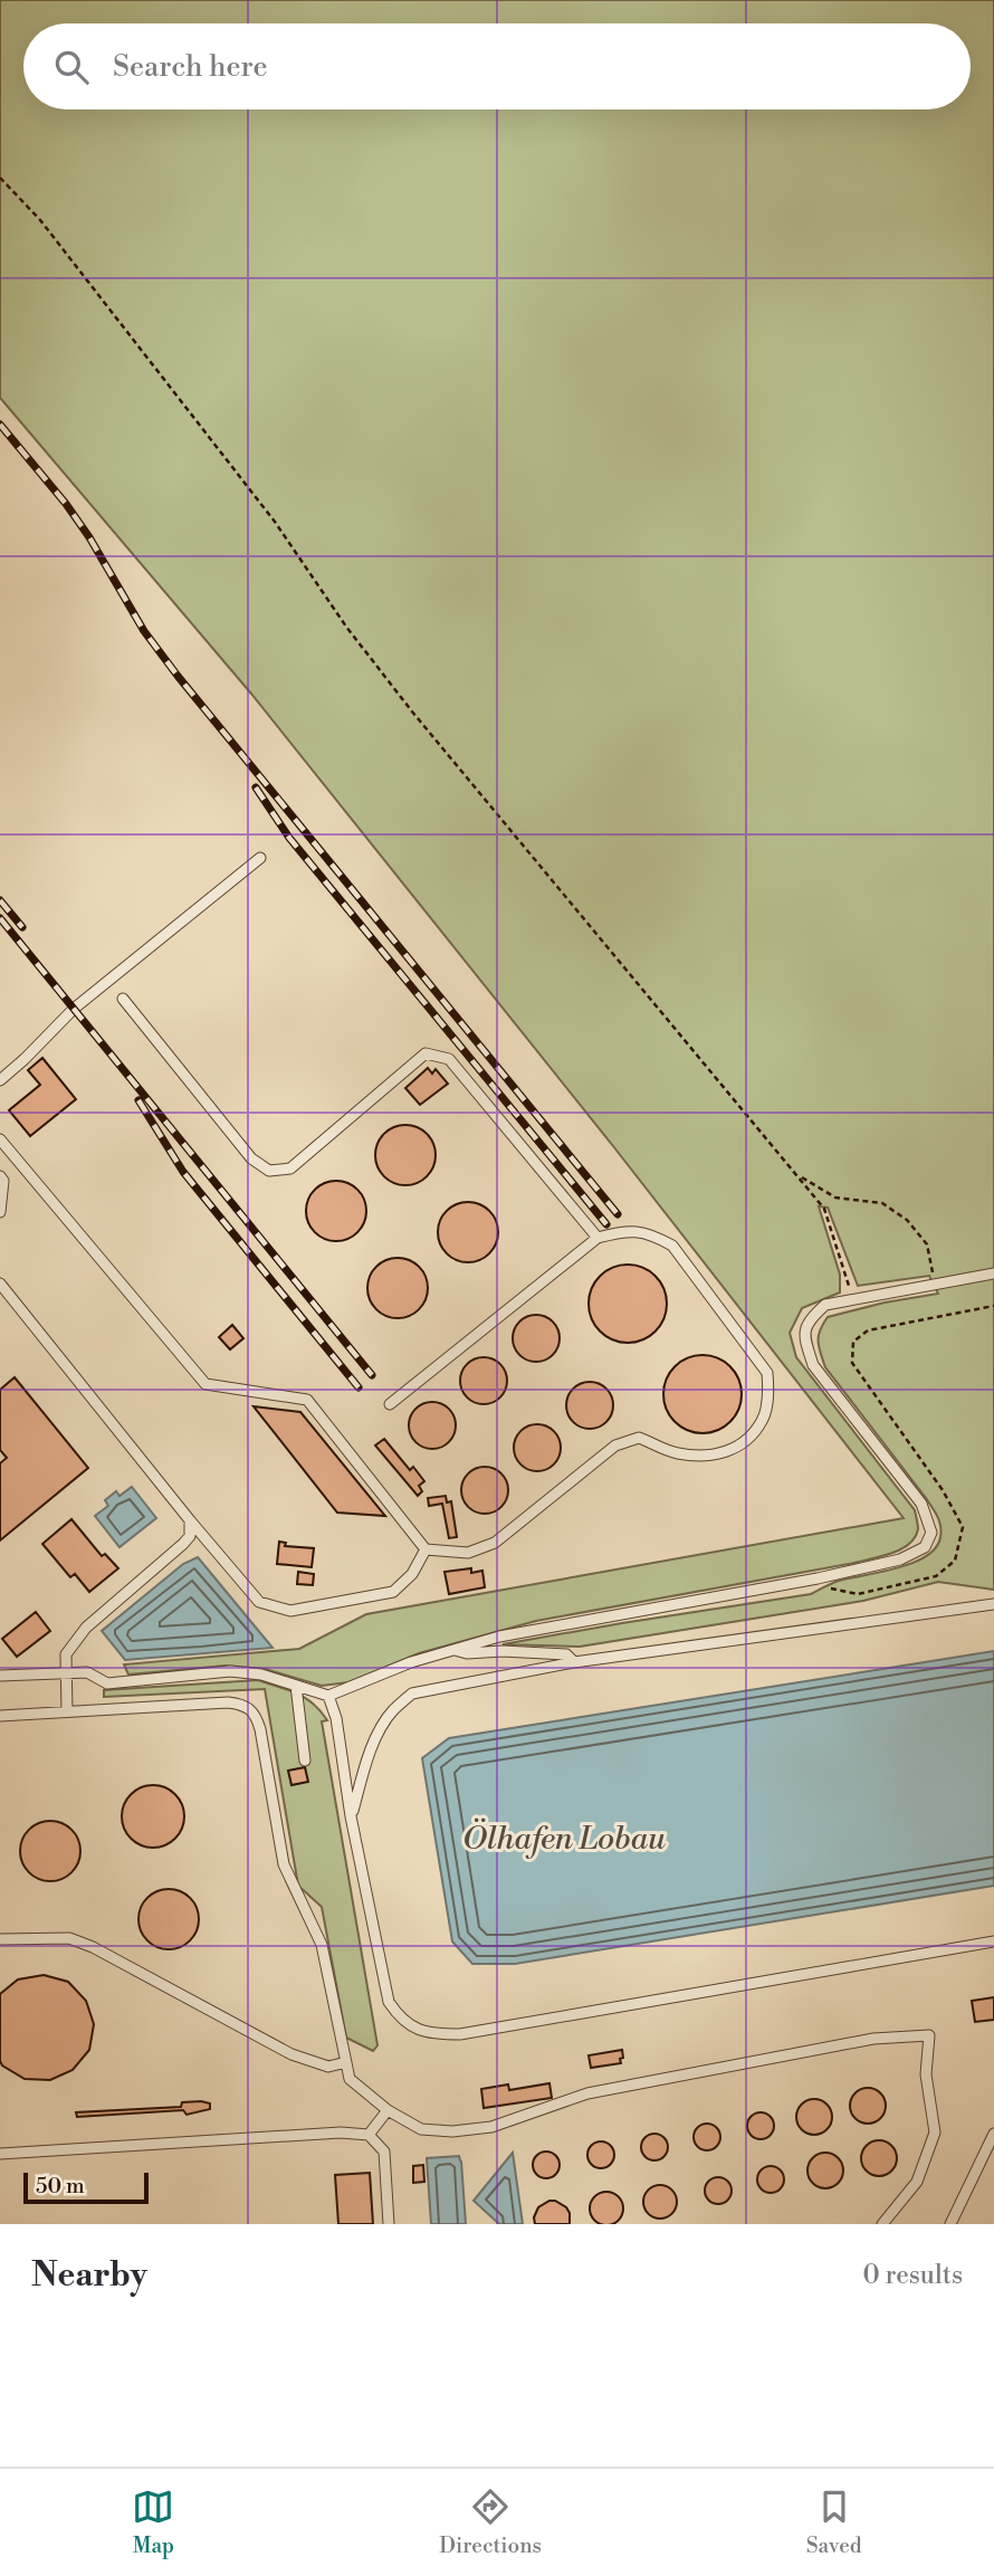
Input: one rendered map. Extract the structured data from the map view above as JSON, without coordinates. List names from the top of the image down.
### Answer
{
  "water": ["Ölhafen Lobau"],
  "scale_bar": "50 m",
  "page": {
    "search": "Search here",
    "scale": "50 m",
    "heading": ["Nearby", "0 results"],
    "nav": ["Map", "Directions", "Saved"]
  }
}
